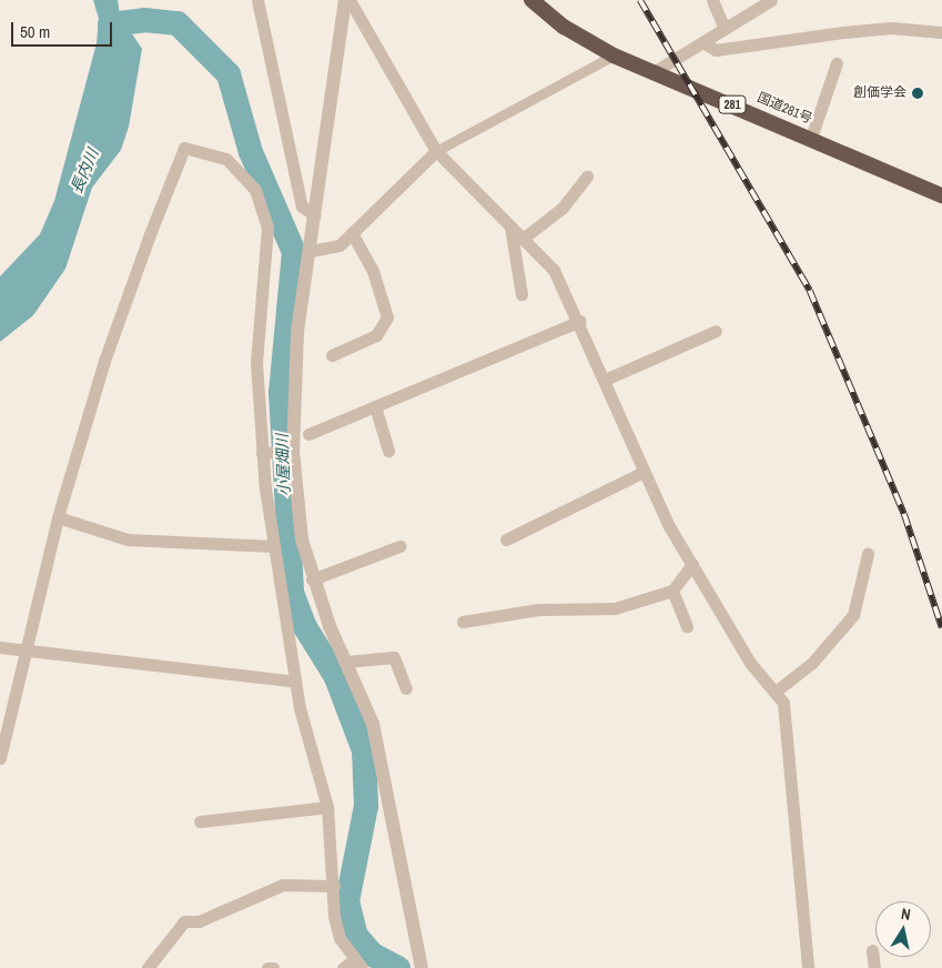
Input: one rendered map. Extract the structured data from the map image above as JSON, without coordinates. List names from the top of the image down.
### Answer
{
  "streets": {
    "highway": ["281", "国道281号"]
  },
  "water": ["長内川", "小屋畑川"],
  "places": ["創価学会"],
  "scale_bar": "50 m",
  "north": "top"
}
